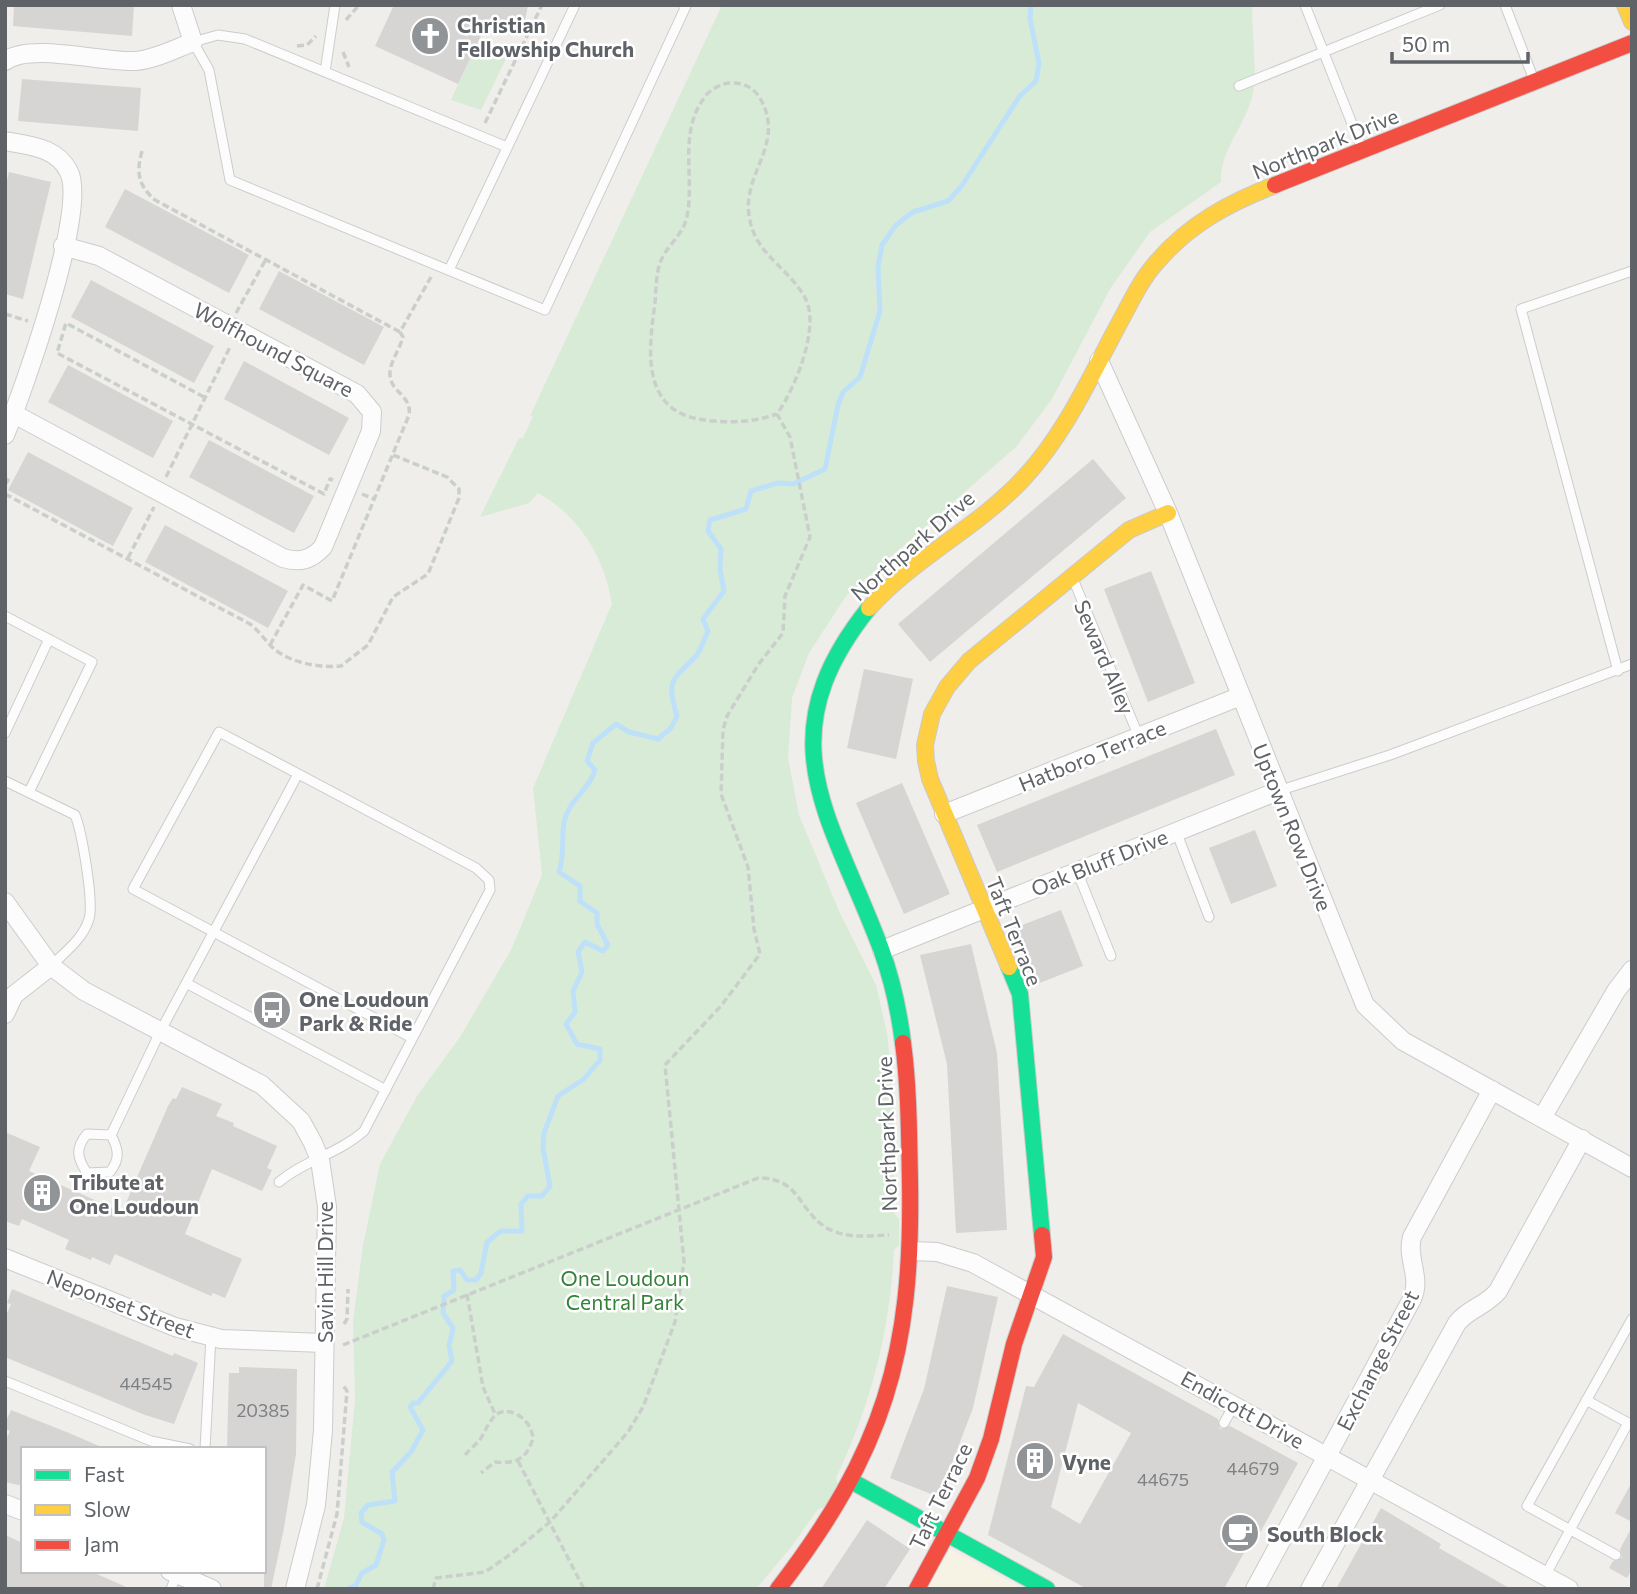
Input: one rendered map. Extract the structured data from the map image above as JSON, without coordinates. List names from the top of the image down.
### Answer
{
  "streets": {
    "street": [
      "Northpark Drive",
      "Wolfhound Square",
      "Hatboro Terrace",
      "Uptown Row Drive",
      "Oak Bluff Drive",
      "Taft Terrace",
      "Savin Hill Drive",
      "Neponset Street",
      "Exchange Street",
      "Endicott Drive"
    ],
    "lane": ["Seward Alley"]
  },
  "crossings": [
    ["Northpark Drive", "Uptown Row Drive"],
    ["Northpark Drive", "Oak Bluff Drive"],
    ["Northpark Drive", "Endicott Drive"],
    ["Seward Alley", "Hatboro Terrace"],
    ["Seward Alley", "Taft Terrace"],
    ["Hatboro Terrace", "Uptown Row Drive"],
    ["Hatboro Terrace", "Taft Terrace"],
    ["Uptown Row Drive", "Oak Bluff Drive"],
    ["Uptown Row Drive", "Taft Terrace"],
    ["Uptown Row Drive", "Exchange Street"],
    ["Oak Bluff Drive", "Taft Terrace"],
    ["Taft Terrace", "Endicott Drive"],
    ["Savin Hill Drive", "Neponset Street"],
    ["Exchange Street", "Endicott Drive"]
  ],
  "parks": ["One Loudoun Central Park"],
  "places": {
    "church": ["Christian Fellowship Church"],
    "bus stop": ["One Loudoun Park & Ride"],
    "building": ["Tribute at One Loudoun", "Vyne"],
    "cafe": ["South Block"]
  },
  "house_numbers": [
    "44545",
    "20385",
    "44679",
    "44675"
  ],
  "legend": ["Fast", "Slow", "Jam"],
  "scale_bar": "50 m"
}
